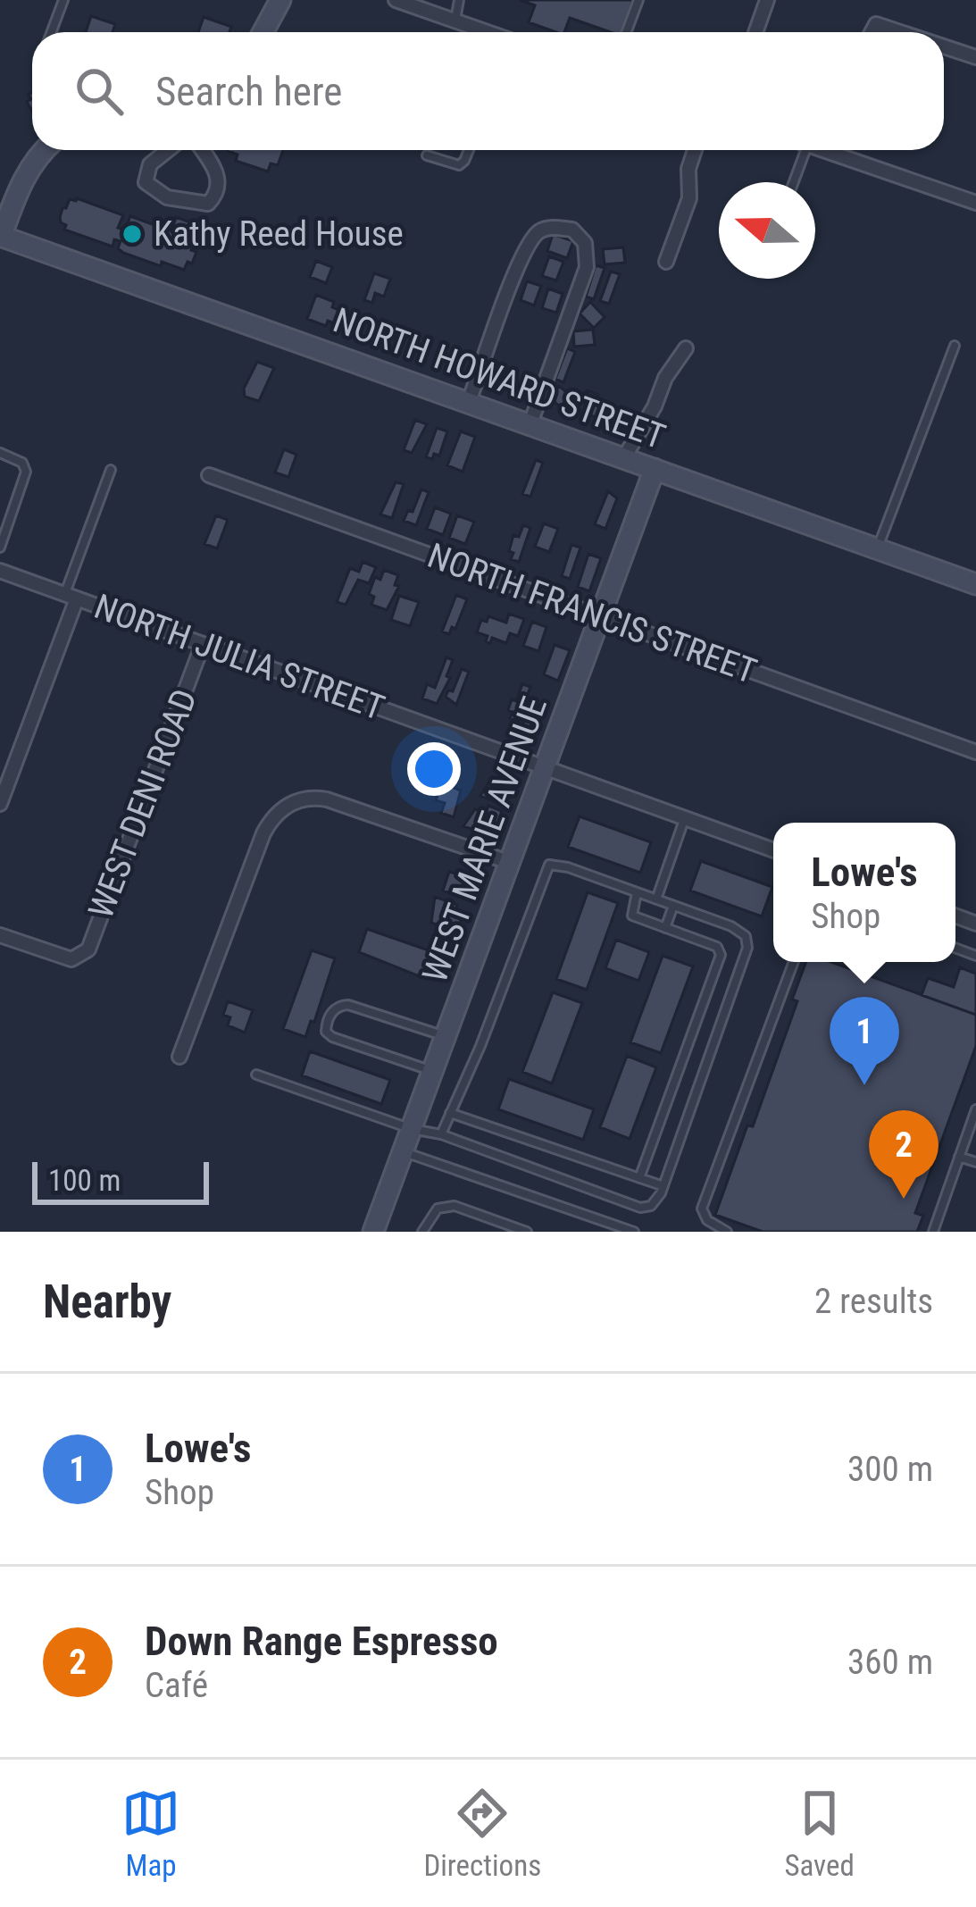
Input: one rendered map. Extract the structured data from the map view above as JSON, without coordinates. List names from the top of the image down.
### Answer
{
  "streets": {
    "street": [
      "NORTH HOWARD STREET",
      "NORTH FRANCIS STREET",
      "NORTH JULIA STREET",
      "WEST DENI ROAD",
      "WEST MARIE AVENUE"
    ]
  },
  "crossings": [
    ["NORTH HOWARD STREET", "WEST MARIE AVENUE"],
    ["NORTH FRANCIS STREET", "WEST MARIE AVENUE"],
    ["NORTH JULIA STREET", "WEST DENI ROAD"],
    ["NORTH JULIA STREET", "WEST MARIE AVENUE"]
  ],
  "places": ["Kathy Reed House"],
  "scale_bar": "100 m",
  "north": "left",
  "page": {
    "search": "Search here",
    "popup": ["Lowe's", "Shop"],
    "pins": ["1", "2"],
    "scale": "100 m",
    "heading": ["Nearby", "2 results"],
    "list": [
      {
        "mark": "1",
        "name": "Lowe's",
        "note": "Shop",
        "value": "300 m"
      },
      {
        "mark": "2",
        "name": "Down Range Espresso",
        "note": "Café",
        "value": "360 m"
      }
    ],
    "nav": ["Map", "Directions", "Saved"]
  }
}
